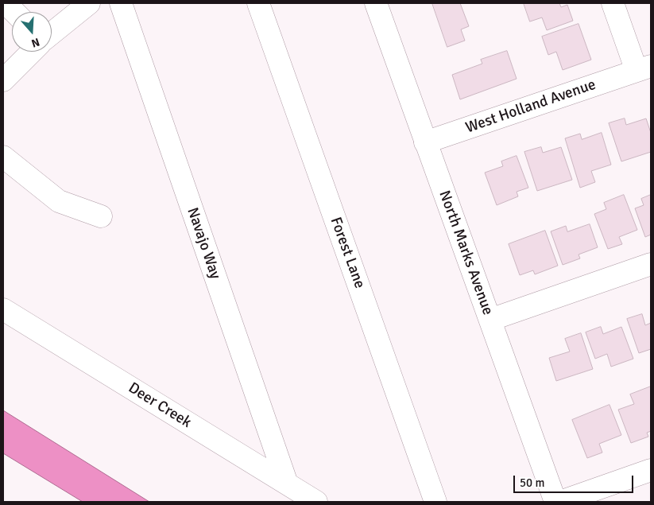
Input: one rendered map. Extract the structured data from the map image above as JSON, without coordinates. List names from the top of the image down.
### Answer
{
  "streets": {
    "street": [
      "West Holland Avenue",
      "Navajo Way",
      "Forest Lane",
      "North Marks Avenue",
      "Deer Creek"
    ]
  },
  "crossings": [
    ["West Holland Avenue", "North Marks Avenue"],
    ["Navajo Way", "Deer Creek"]
  ],
  "scale_bar": "50 m",
  "north": "bottom"
}
